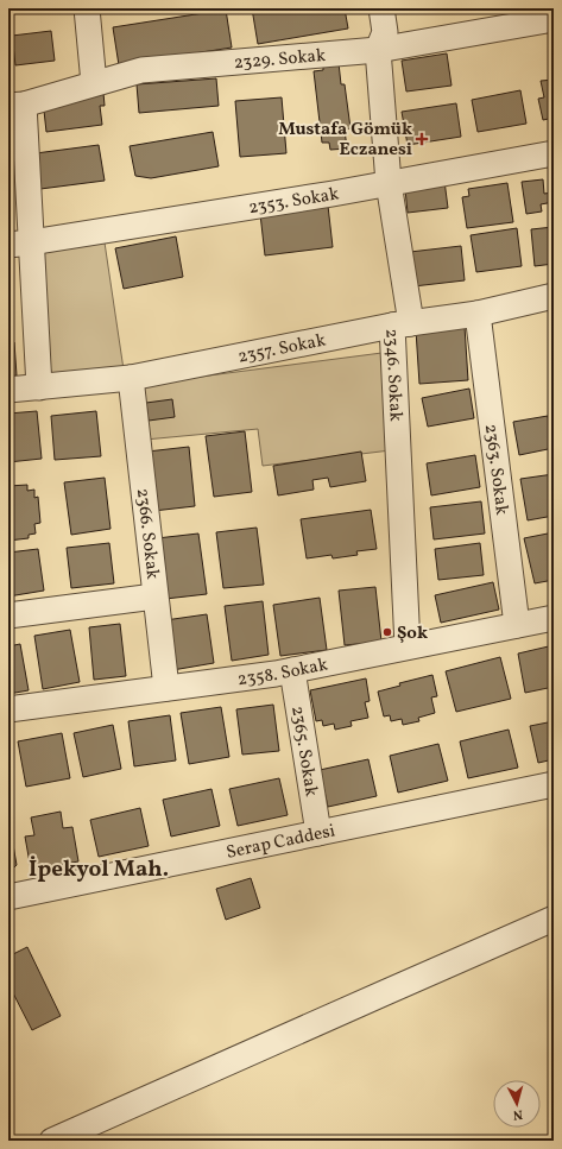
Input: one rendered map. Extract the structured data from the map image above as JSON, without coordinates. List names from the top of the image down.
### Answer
{
  "streets": {
    "street": [
      "2329. Sokak",
      "2353. Sokak",
      "2357. Sokak",
      "2346. Sokak",
      "2363. Sokak",
      "2366. Sokak",
      "2358. Sokak",
      "2365. Sokak",
      "Serap Caddesi"
    ]
  },
  "crossings": [
    ["2329. Sokak", "2346. Sokak"],
    ["2353. Sokak", "2346. Sokak"],
    ["2357. Sokak", "2346. Sokak"],
    ["2357. Sokak", "2363. Sokak"],
    ["2357. Sokak", "2366. Sokak"],
    ["2346. Sokak", "2358. Sokak"],
    ["2363. Sokak", "2358. Sokak"],
    ["2366. Sokak", "2358. Sokak"],
    ["2358. Sokak", "2365. Sokak"],
    ["2365. Sokak", "Serap Caddesi"]
  ],
  "districts": ["İpekyol Mah."],
  "places": {
    "health": ["Mustafa Gömük Eczanesi"],
    "other": ["Şok"]
  },
  "north": "bottom"
}
